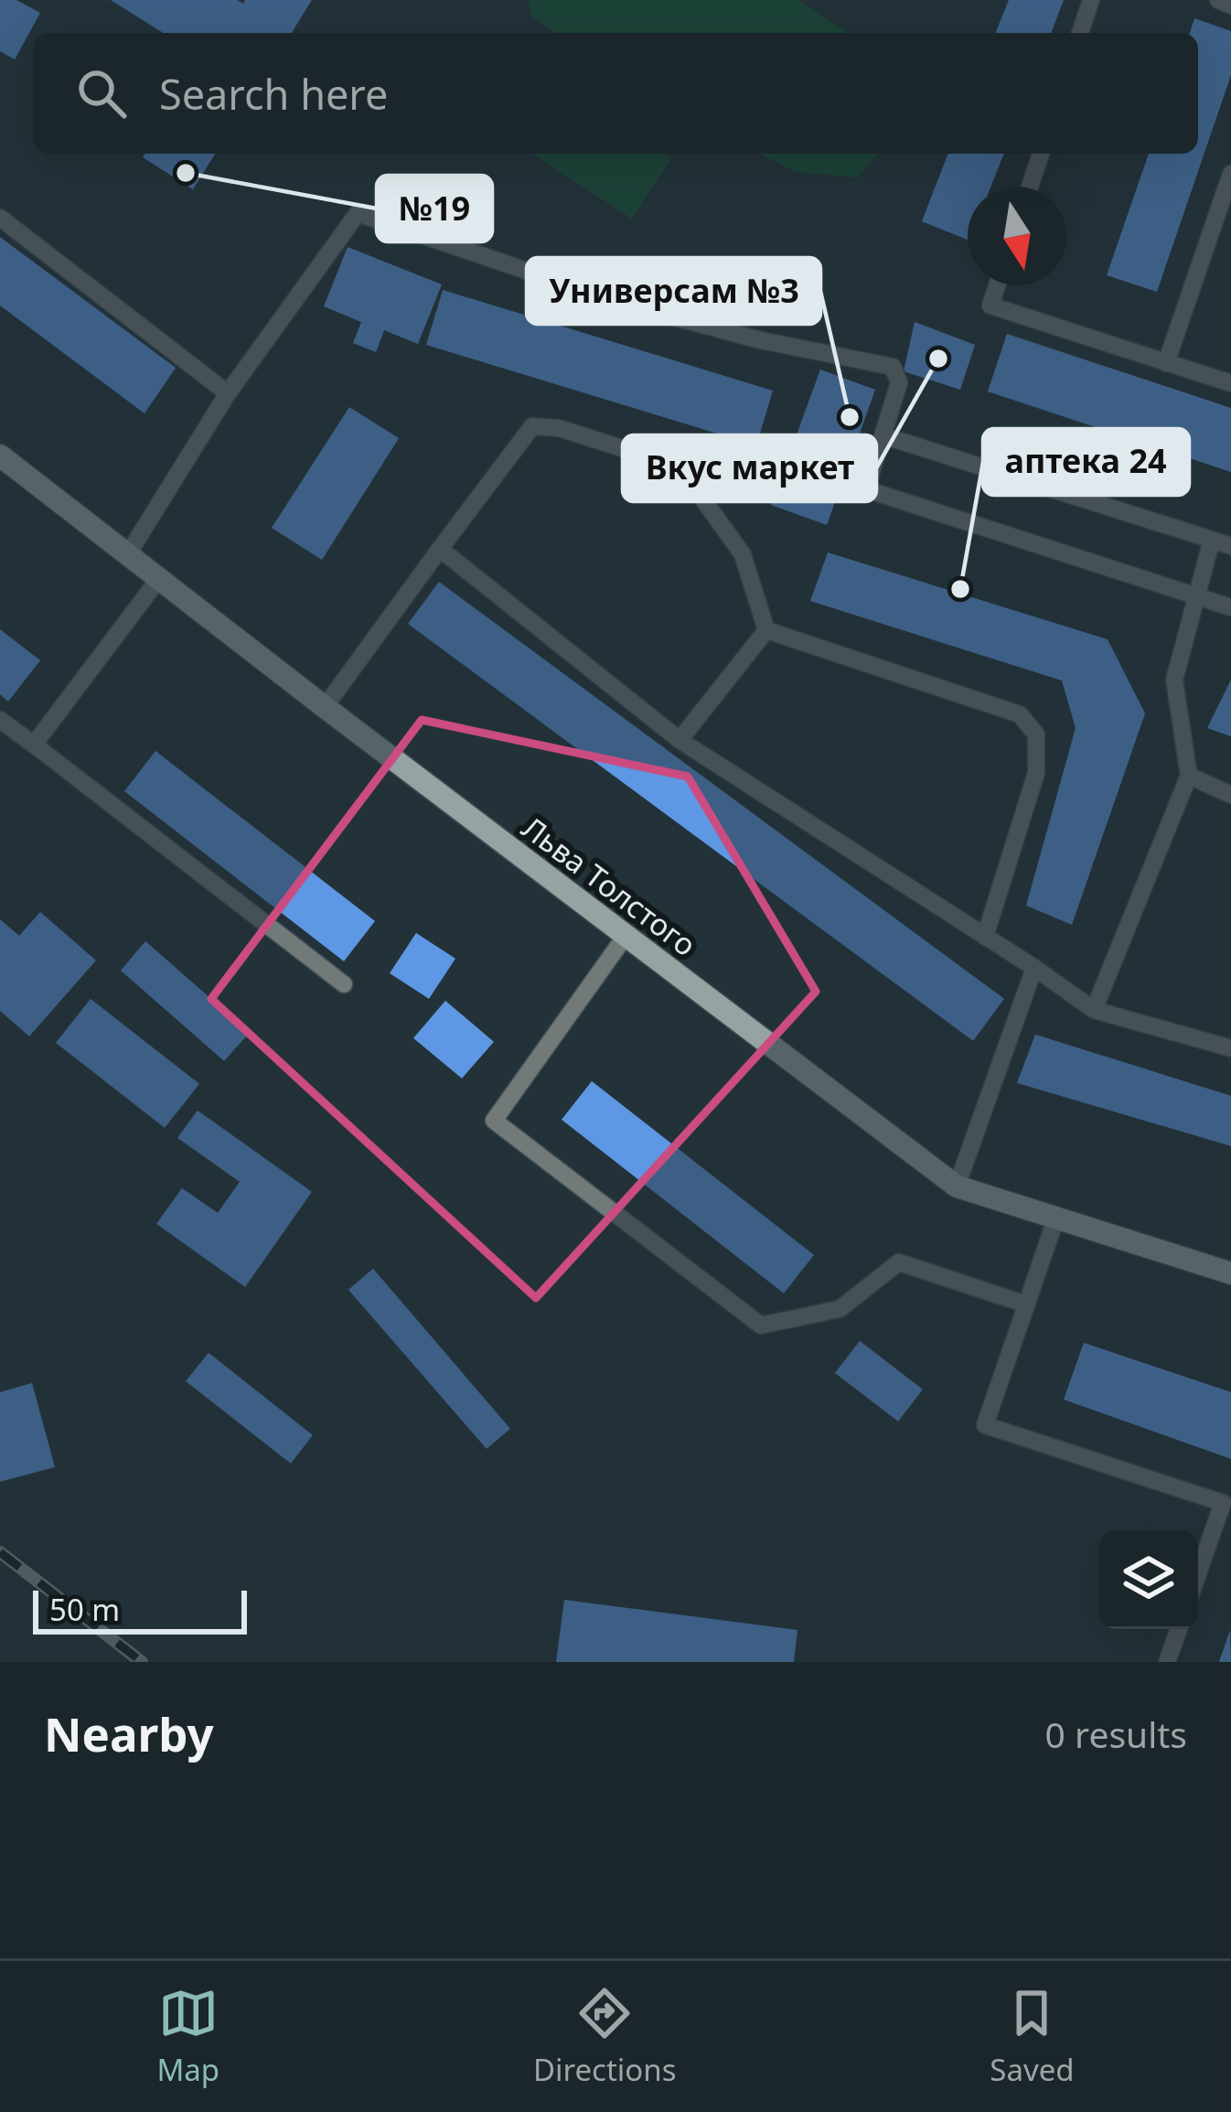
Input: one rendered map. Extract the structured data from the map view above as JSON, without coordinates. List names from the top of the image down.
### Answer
{
  "streets": {
    "street": ["Льва Толстого"]
  },
  "places": [
    "№19",
    "Вкус маркет",
    "Универсам №3",
    "аптека 24"
  ],
  "scale_bar": "50 m",
  "north": "bottom",
  "page": {
    "search": "Search here",
    "scale": "50 m",
    "heading": ["Nearby", "0 results"],
    "nav": ["Map", "Directions", "Saved"]
  }
}
